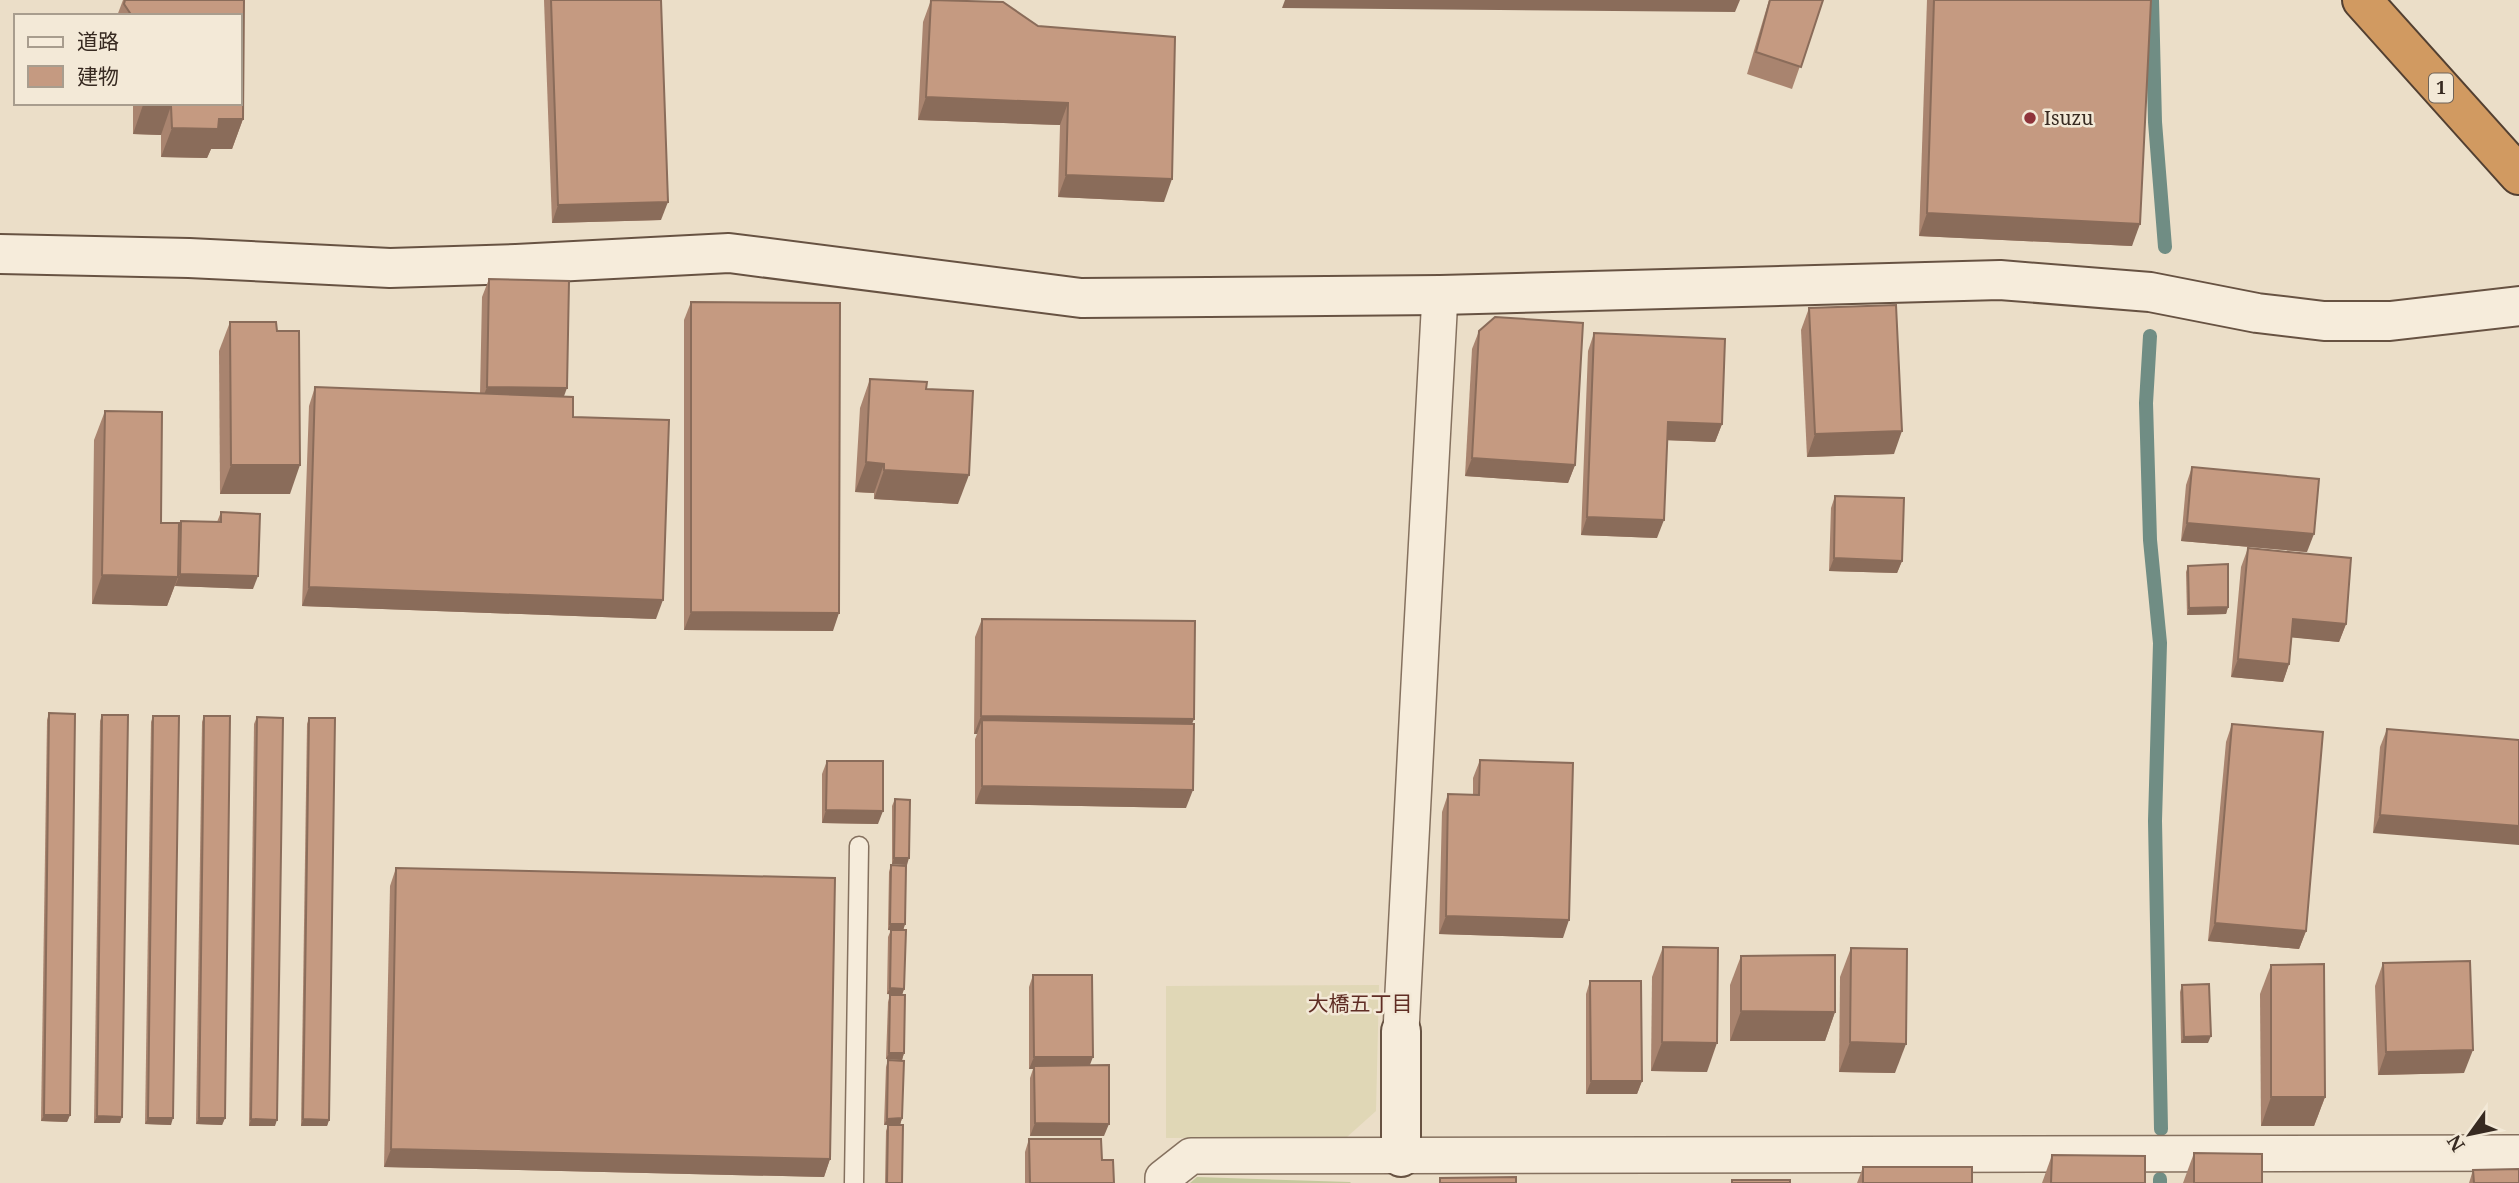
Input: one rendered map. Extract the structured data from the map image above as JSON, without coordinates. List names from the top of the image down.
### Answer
{
  "streets": {
    "highway": ["1"]
  },
  "districts": ["大橋五丁目"],
  "places": ["Isuzu"],
  "legend": ["道路", "建物"],
  "north": "bottom left"
}
